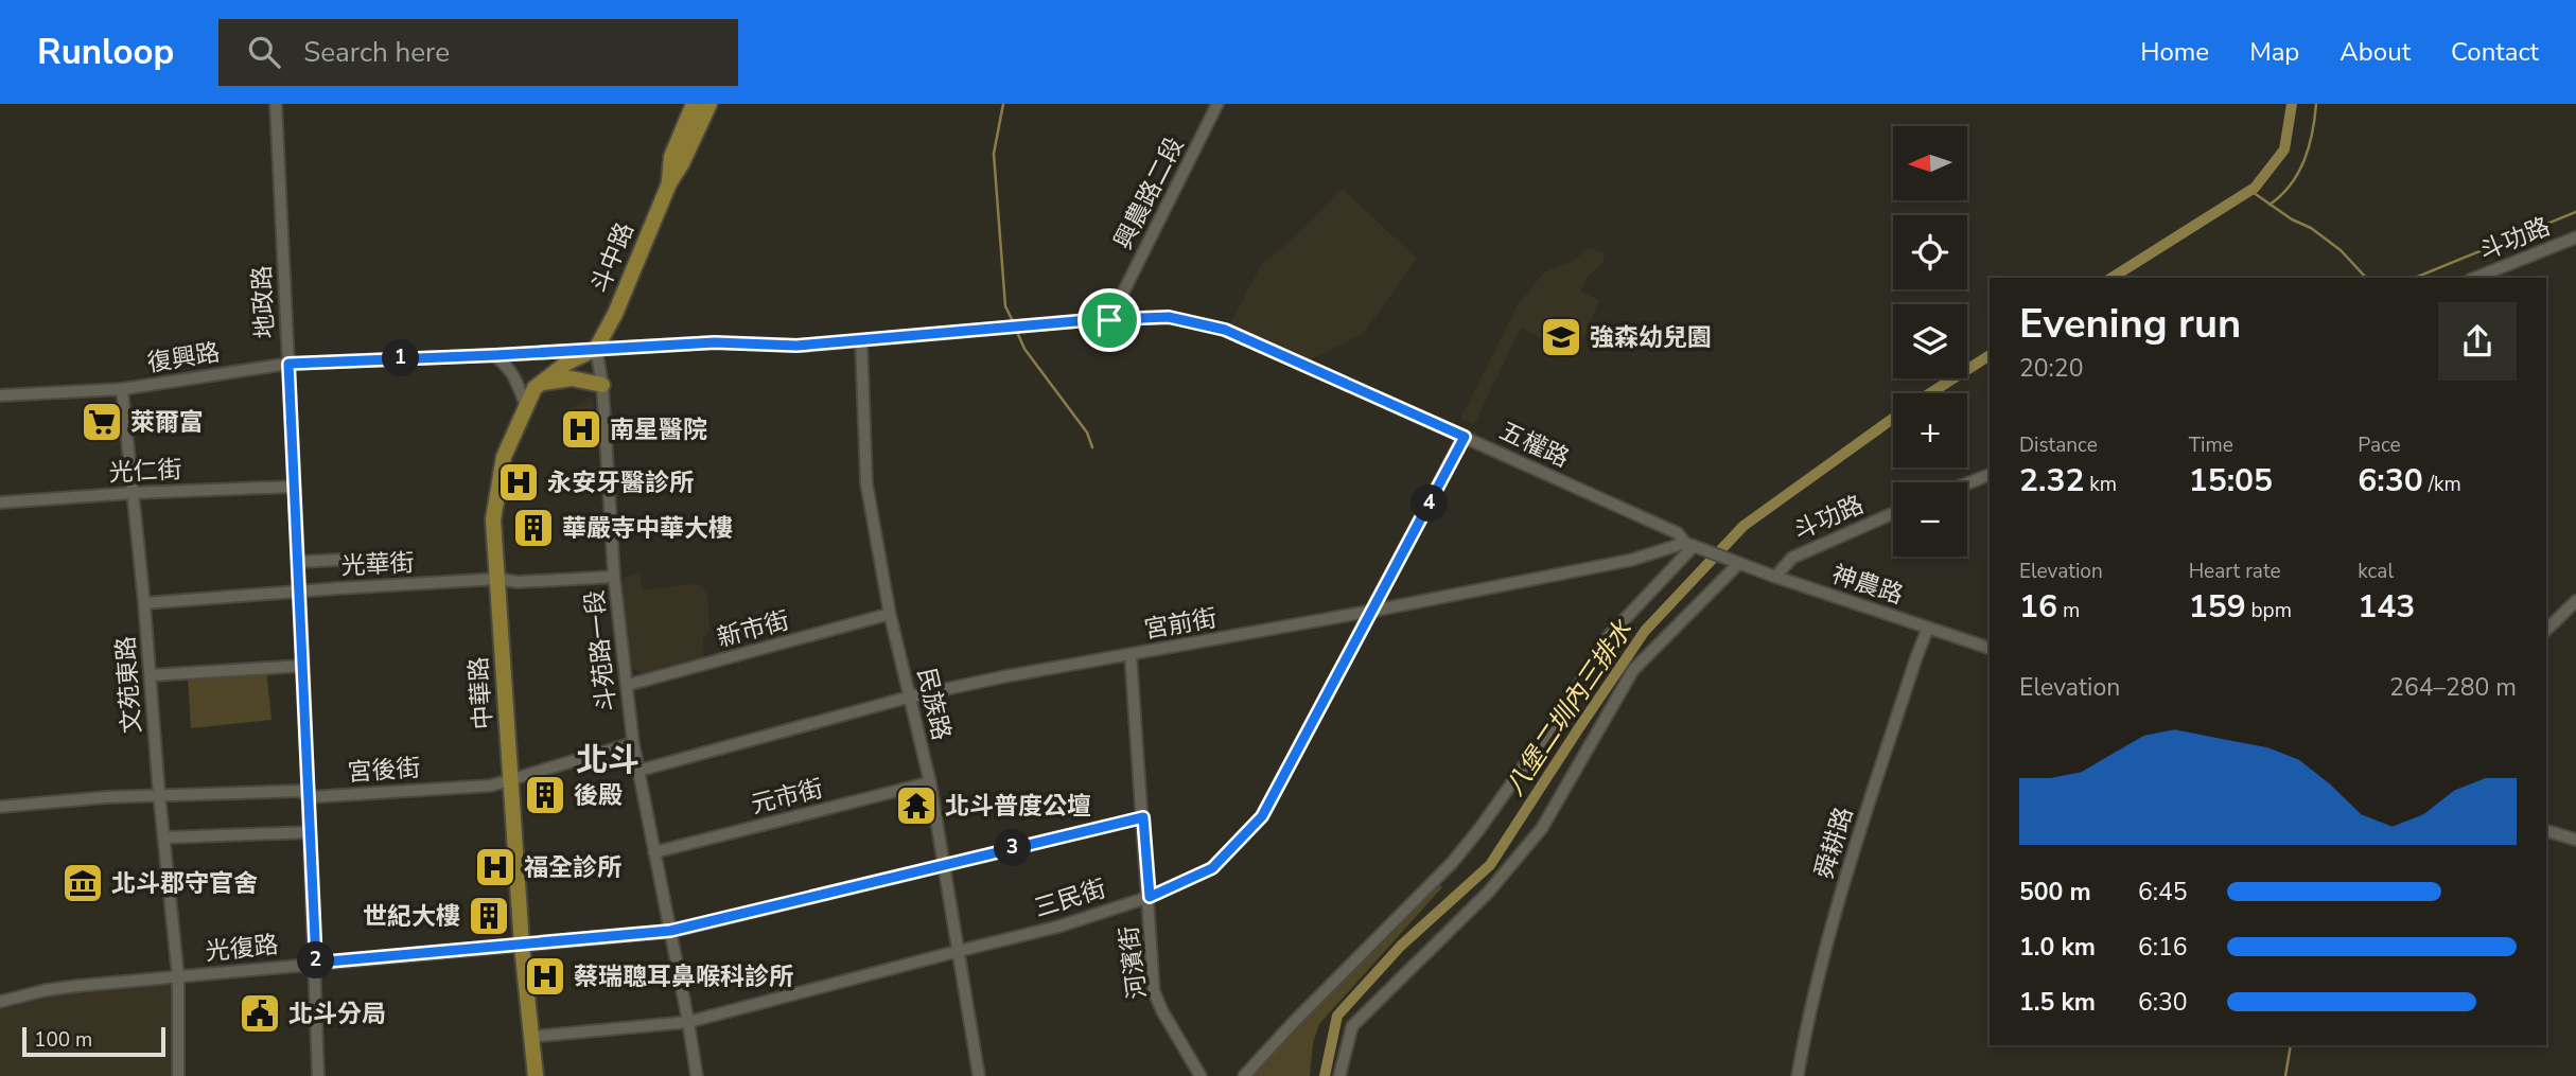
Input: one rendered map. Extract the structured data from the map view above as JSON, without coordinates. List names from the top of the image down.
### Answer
{
  "streets": {
    "main road": ["斗中路", "中華路"],
    "street": [
      "興農路二段",
      "斗功路",
      "地政路",
      "復興路",
      "五權路",
      "光仁街",
      "光華街",
      "神農路",
      "宮前街",
      "新市街",
      "斗苑路一段",
      "文苑東路",
      "民族路",
      "宮後街",
      "元市街",
      "舜耕路",
      "三民街",
      "光復路",
      "河濱街"
    ]
  },
  "crossings": [
    ["興農路二段", "五權路"],
    ["斗功路", "神農路"],
    ["斗中路", "復興路"],
    ["斗中路", "斗苑路一段"],
    ["斗中路", "中華路"],
    ["地政路", "復興路"],
    ["地政路", "光仁街"],
    ["地政路", "光華街"],
    ["地政路", "宮後街"],
    ["地政路", "光復路"],
    ["復興路", "斗苑路一段"],
    ["復興路", "文苑東路"],
    ["復興路", "中華路"],
    ["五權路", "宮前街"],
    ["五權路", "三民街"],
    ["光仁街", "文苑東路"],
    ["光華街", "斗苑路一段"],
    ["光華街", "文苑東路"],
    ["光華街", "中華路"],
    ["神農路", "舜耕路"],
    ["宮前街", "斗苑路一段"],
    ["宮前街", "民族路"],
    ["宮前街", "三民街"],
    ["宮前街", "河濱街"],
    ["新市街", "斗苑路一段"],
    ["新市街", "民族路"],
    ["斗苑路一段", "中華路"],
    ["斗苑路一段", "宮後街"],
    ["斗苑路一段", "元市街"],
    ["斗苑路一段", "三民街"],
    ["斗苑路一段", "光復路"],
    ["文苑東路", "宮後街"],
    ["文苑東路", "光復路"],
    ["中華路", "宮後街"],
    ["中華路", "三民街"],
    ["中華路", "光復路"],
    ["民族路", "元市街"],
    ["民族路", "三民街"],
    ["民族路", "光復路"],
    ["三民街", "河濱街"],
    ["光復路", "河濱街"]
  ],
  "districts": ["北斗"],
  "water": ["八堡二圳內三排水"],
  "places": {
    "school or university": ["強森幼兒園"],
    "supermarket": ["萊爾富"],
    "hospital": [
      "南星醫院",
      "永安牙醫診所",
      "福全診所",
      "蔡瑞聰耳鼻喉科診所"
    ],
    "building": ["華嚴寺中華大樓", "後殿", "世紀大樓"],
    "temple": ["北斗普度公壇"],
    "museum": ["北斗郡守官舍"],
    "public building": ["北斗分局"]
  },
  "scale_bar": "100 m",
  "north": "left",
  "page": {
    "header": "Runloop",
    "search": "Search here",
    "nav": [
      "Home",
      "Map",
      "About",
      "Contact"
    ],
    "map_buttons": ["+", "−"],
    "heading": ["Evening run", "20:20"],
    "pins": [
      "1",
      "4",
      "3",
      "2"
    ],
    "stats": [
      ["Distance", "2.32 km"],
      ["Time", "15:05"],
      ["Pace", "6:30 /km"],
      ["Elevation", "16 m"],
      ["Heart rate", "159 bpm"],
      ["kcal", "143"]
    ],
    "chart": ["Elevation", "264–280 m"],
    "list": [
      {
        "name": "500 m",
        "note": "6:45"
      },
      {
        "name": "1.0 km",
        "note": "6:16"
      },
      {
        "name": "1.5 km",
        "note": "6:30"
      }
    ],
    "scale": "100 m"
  }
}
